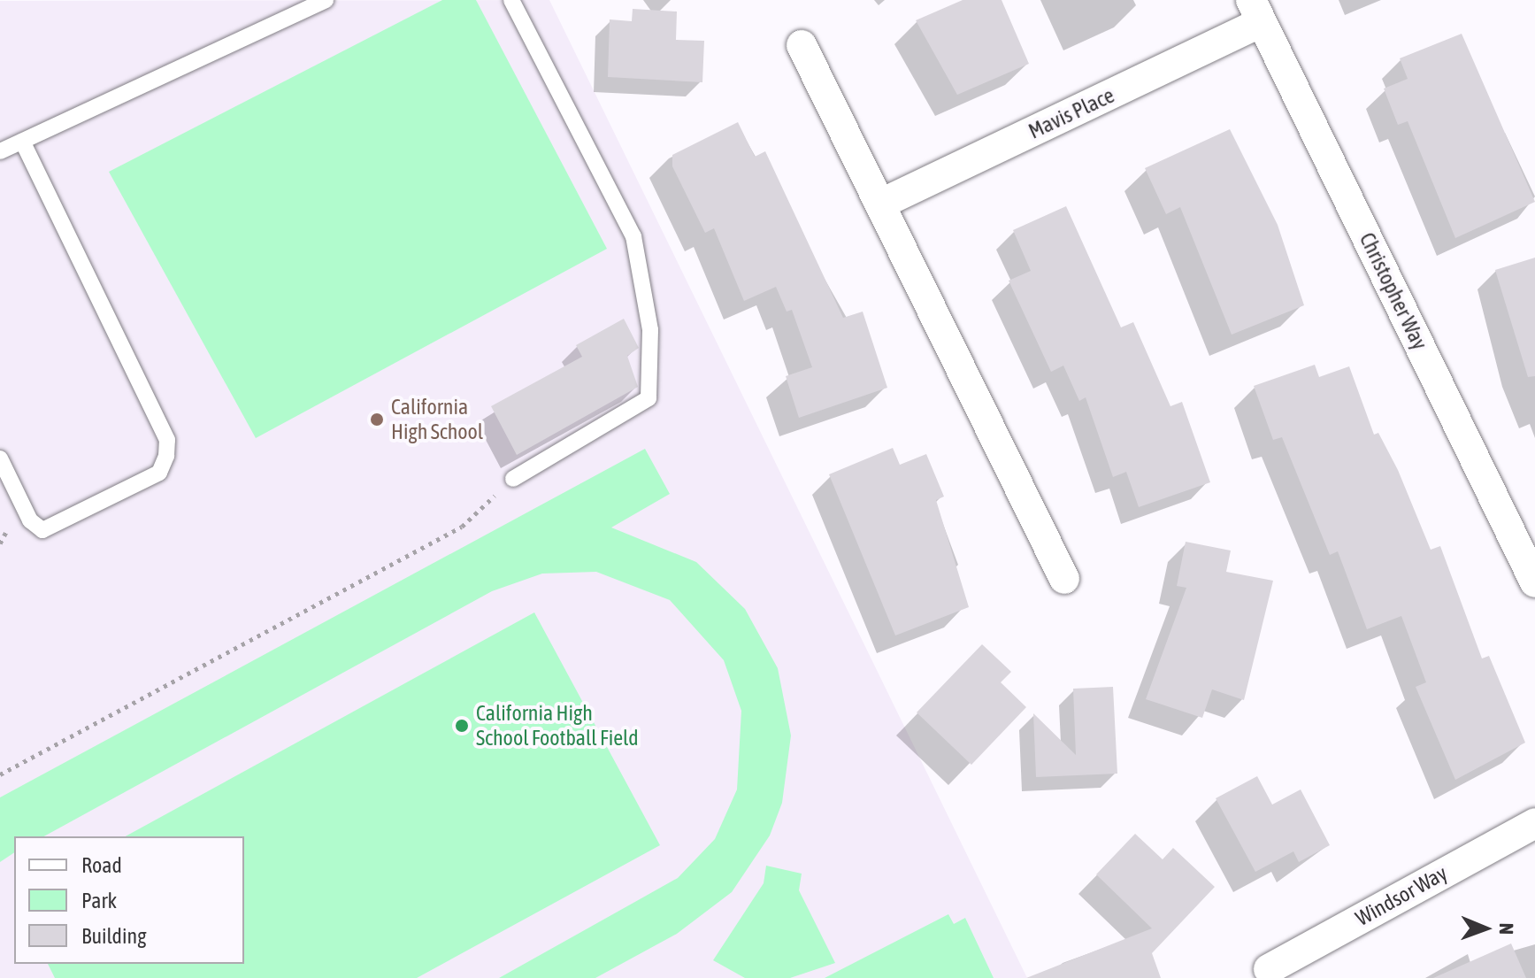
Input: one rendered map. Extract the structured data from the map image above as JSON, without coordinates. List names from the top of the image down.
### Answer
{
  "streets": {
    "street": ["Mavis Place", "Christopher Way", "Windsor Way"]
  },
  "crossings": [
    ["Mavis Place", "Christopher Way"]
  ],
  "places": ["California High School", "California High School Football Field"],
  "legend": ["Road", "Park", "Building"],
  "north": "right"
}
